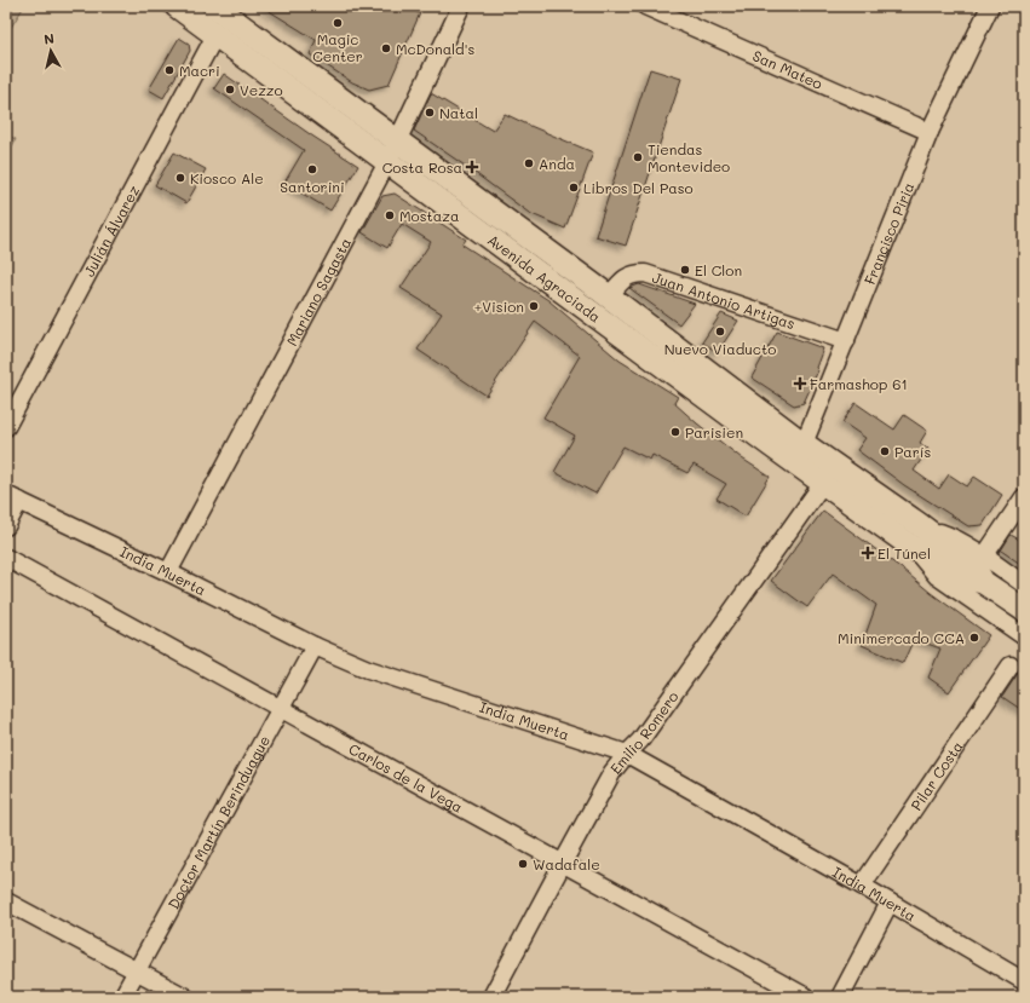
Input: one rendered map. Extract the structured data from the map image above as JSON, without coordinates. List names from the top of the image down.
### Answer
{
  "streets": {
    "main road": ["Avenida Agraciada"],
    "street": [
      "San Mateo",
      "Julián Álvarez",
      "Francisco Piria",
      "Mariano Sagasta",
      "Juan Antonio Artigas",
      "India Muerta",
      "Emilio Romero",
      "Pilar Costa",
      "Carlos de la Vega",
      "Doctor Martín Berinduague"
    ]
  },
  "crossings": [
    ["San Mateo", "Francisco Piria"],
    ["Julián Álvarez", "Avenida Agraciada"],
    ["Francisco Piria", "Avenida Agraciada"],
    ["Francisco Piria", "Juan Antonio Artigas"],
    ["Avenida Agraciada", "Mariano Sagasta"],
    ["Avenida Agraciada", "Juan Antonio Artigas"],
    ["Avenida Agraciada", "Emilio Romero"],
    ["Mariano Sagasta", "India Muerta"],
    ["India Muerta", "Emilio Romero"],
    ["India Muerta", "Pilar Costa"],
    ["India Muerta", "Doctor Martín Berinduague"],
    ["Emilio Romero", "Carlos de la Vega"],
    ["Carlos de la Vega", "Doctor Martín Berinduague"]
  ],
  "places": {
    "other": [
      "Magic Center",
      "McDonald's",
      "Macri",
      "Vezzo",
      "Natal",
      "Tiendas Montevideo",
      "Anda",
      "Santorini",
      "Kiosco Ale",
      "Libros Del Paso",
      "Mostaza",
      "El Clon",
      "+Vision",
      "Nuevo Viaducto",
      "Parisien",
      "París",
      "Minimercado CCA",
      "Wadafale"
    ],
    "health": ["Costa Rosa", "Farmashop 61", "El Túnel"]
  },
  "north": "top"
}
